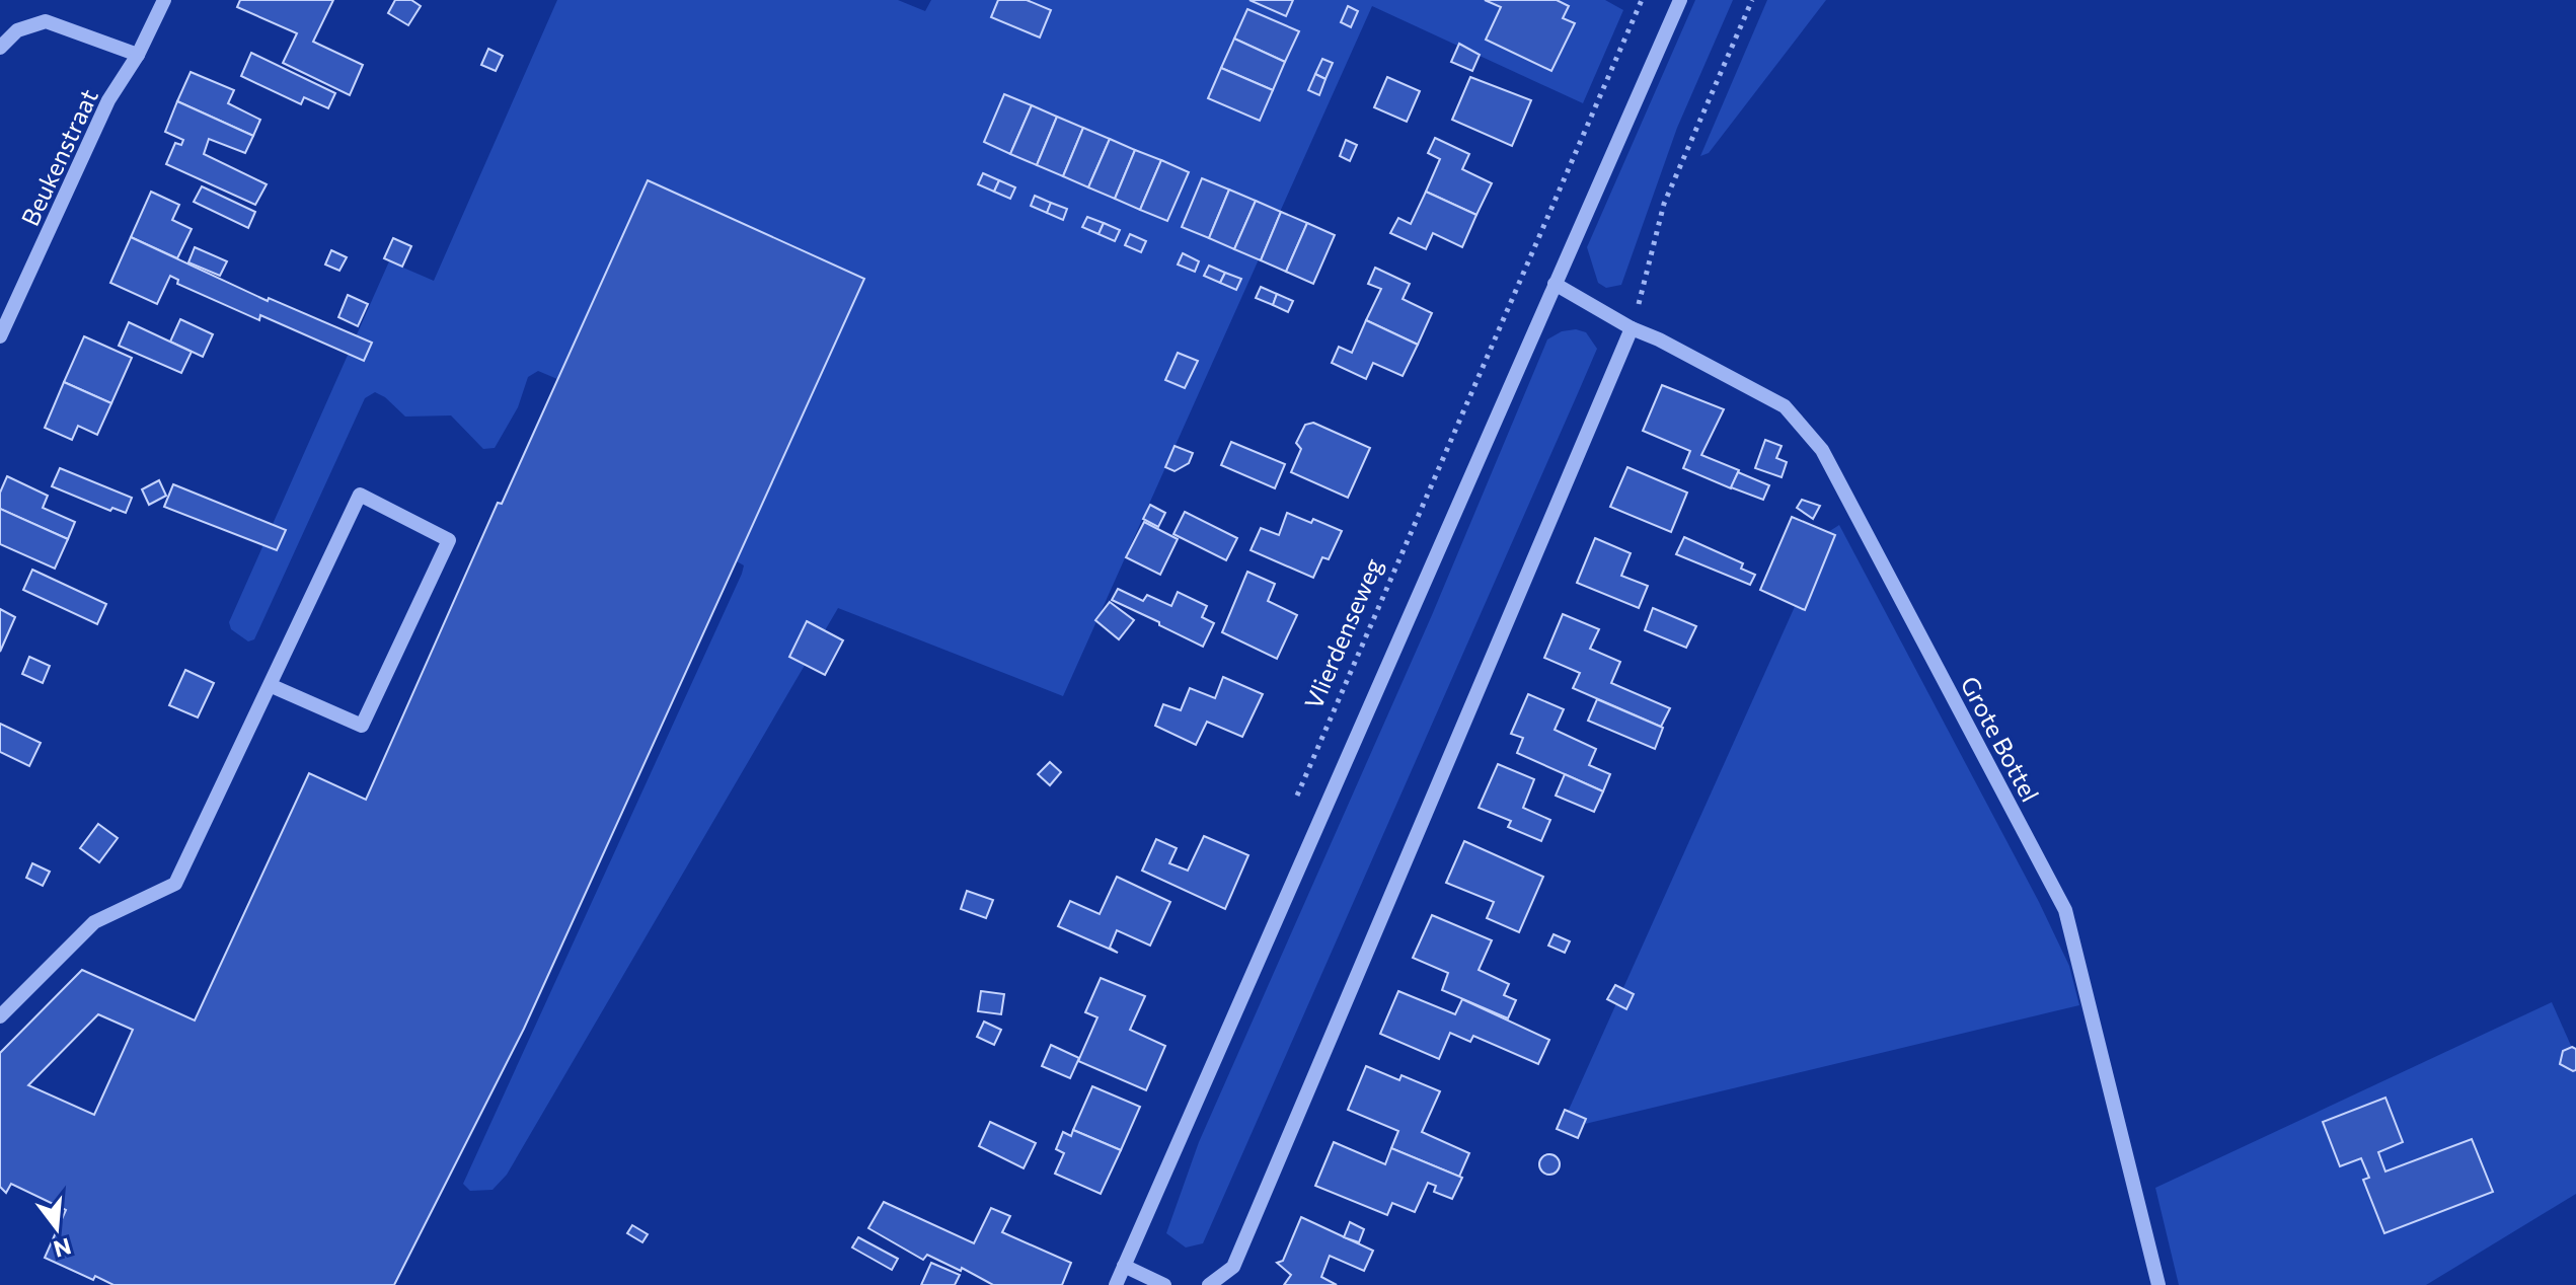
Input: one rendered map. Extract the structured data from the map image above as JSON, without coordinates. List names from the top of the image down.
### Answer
{
  "streets": {
    "street": ["Beukenstraat", "Grote Bottel"],
    "path": ["Vlierdenseweg"]
  },
  "north": "bottom"
}
